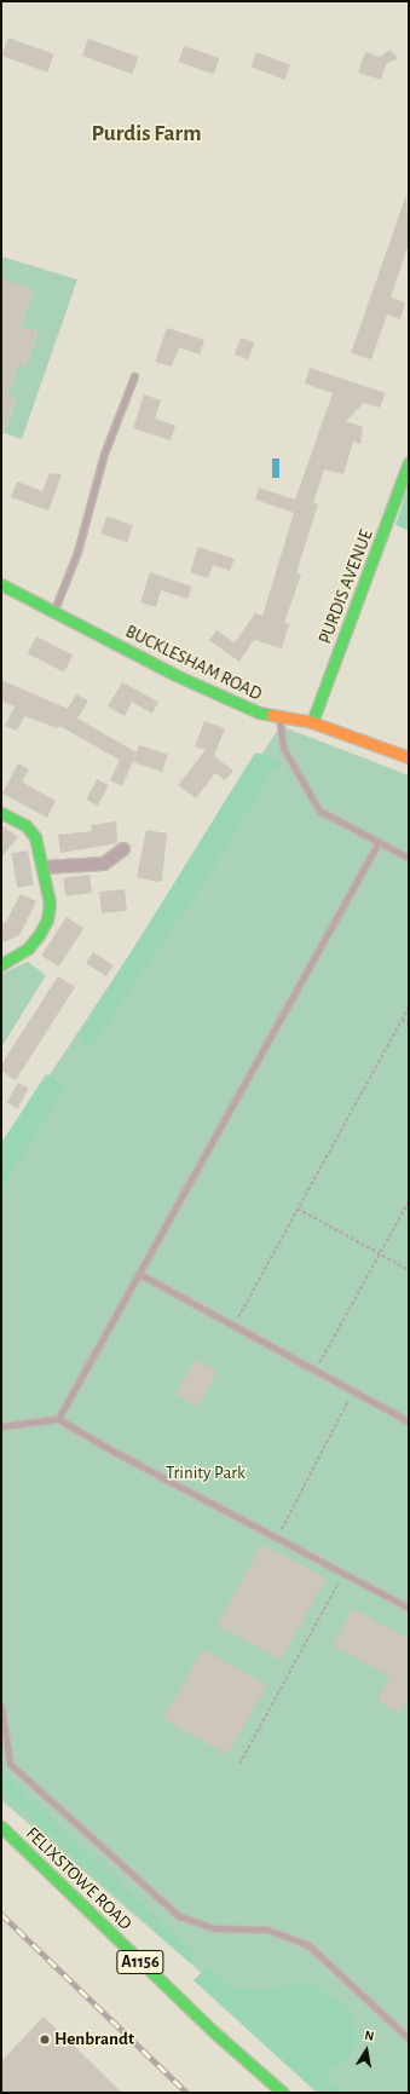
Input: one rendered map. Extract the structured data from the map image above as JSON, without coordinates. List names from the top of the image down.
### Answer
{
  "streets": {
    "street": [
      "PURDIS AVENUE",
      "BUCKLESHAM ROAD",
      "FELIXSTOWE ROAD",
      "A1156"
    ]
  },
  "crossings": [
    ["PURDIS AVENUE", "BUCKLESHAM ROAD"]
  ],
  "districts": ["Purdis Farm"],
  "parks": ["Trinity Park"],
  "places": ["Henbrandt"],
  "north": "top"
}
